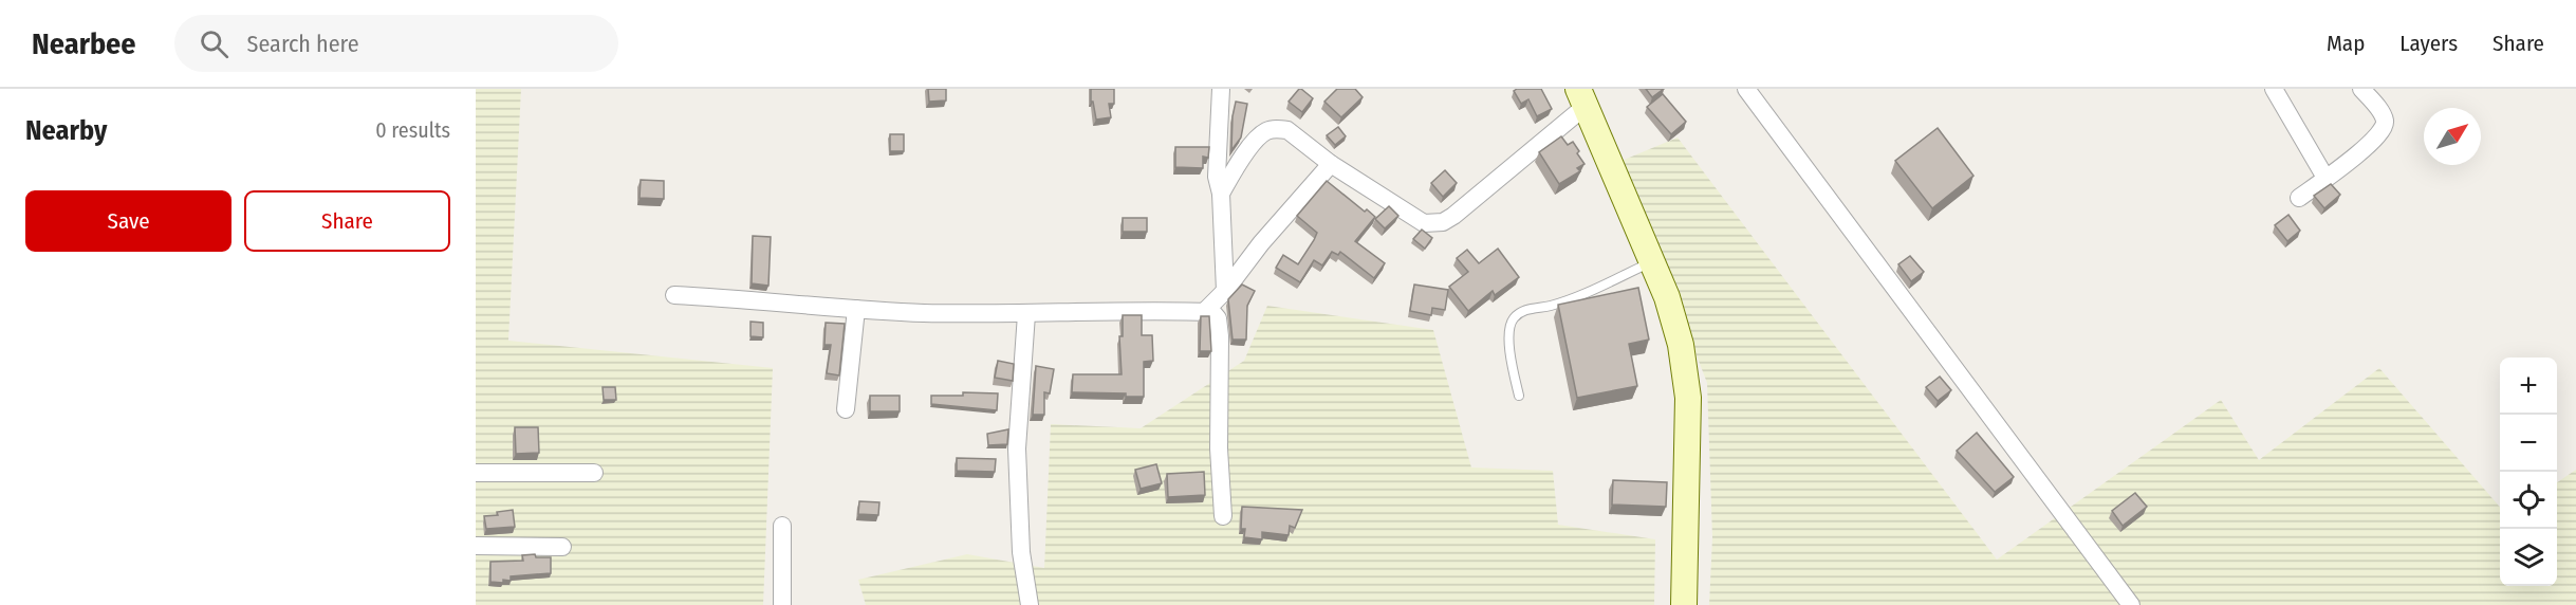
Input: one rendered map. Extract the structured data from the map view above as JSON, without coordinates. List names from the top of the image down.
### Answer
{
  "north": "top right",
  "page": {
    "header": "Nearbee",
    "search": "Search here",
    "nav": ["Map", "Layers", "Share"],
    "heading": ["Nearby", "0 results"],
    "buttons": ["Save", "Share"],
    "map_buttons": ["+", "−"]
  }
}
